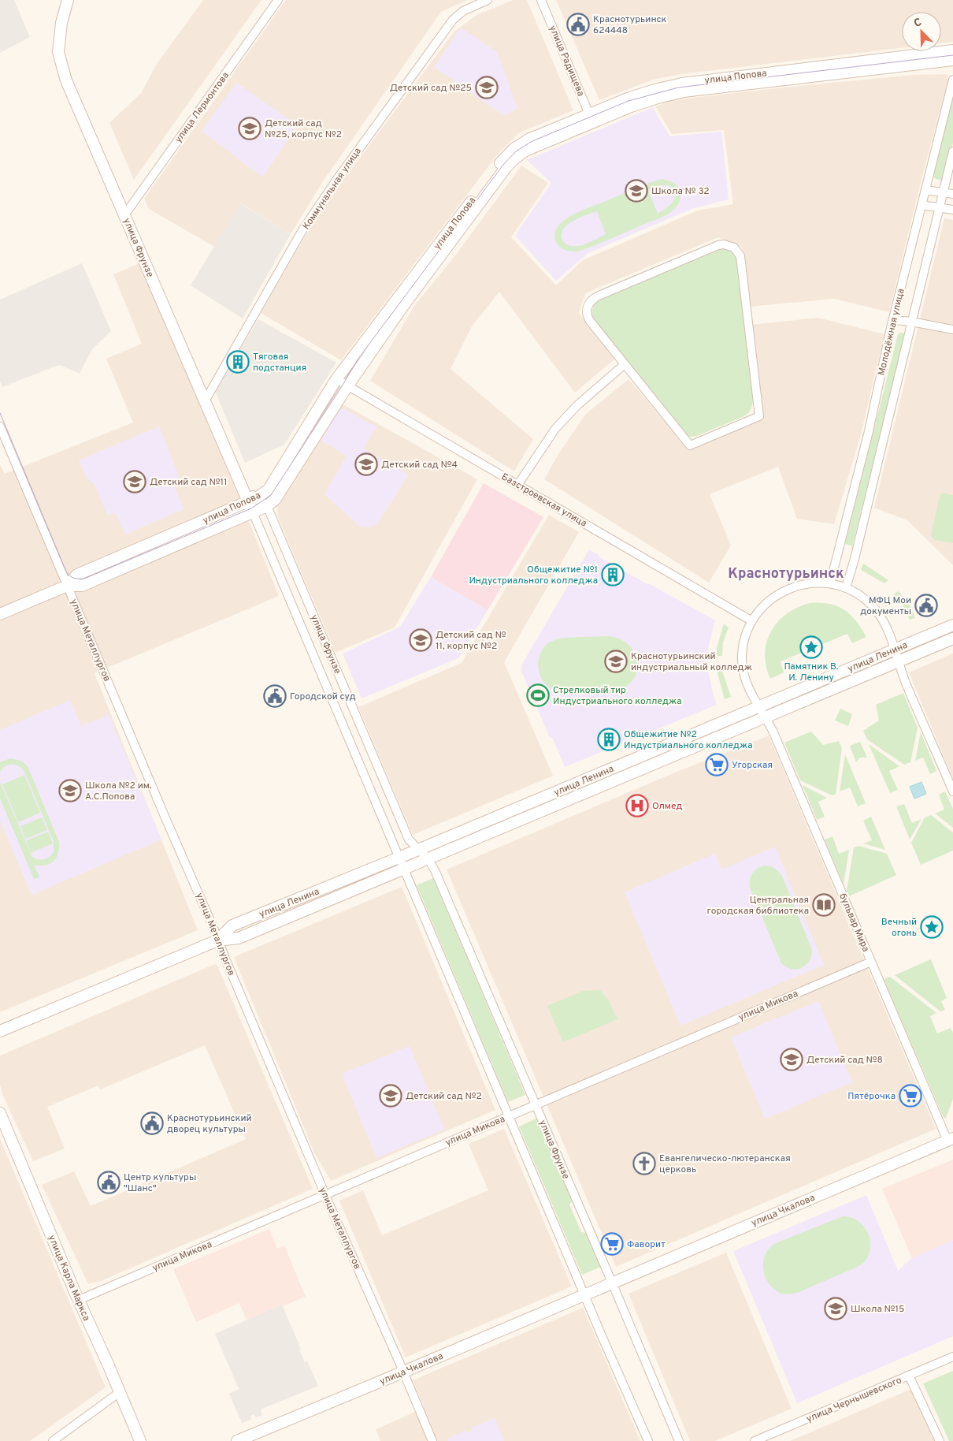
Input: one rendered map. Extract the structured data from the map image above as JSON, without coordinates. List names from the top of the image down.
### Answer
{
  "streets": {
    "street": [
      "улица Радищева",
      "улица Попова",
      "улица Лермонтова",
      "Коммунальная улица",
      "улица Фрунзе",
      "Молодёжная улица",
      "Базстроевская улица",
      "улица Металлургов",
      "улица Ленина",
      "бульвар Мира",
      "улица Микова",
      "улица Чкалова",
      "улица Карла Маркса",
      "улица Чернышевского"
    ]
  },
  "crossings": [
    ["улица Радищева", "улица Попова"],
    ["улица Попова", "улица Фрунзе"],
    ["улица Попова", "Базстроевская улица"],
    ["улица Попова", "улица Металлургов"],
    ["улица Лермонтова", "улица Фрунзе"],
    ["Коммунальная улица", "улица Фрунзе"],
    ["улица Фрунзе", "улица Ленина"],
    ["улица Фрунзе", "улица Микова"],
    ["улица Фрунзе", "улица Чкалова"],
    ["Молодёжная улица", "бульвар Мира"],
    ["Базстроевская улица", "бульвар Мира"],
    ["улица Металлургов", "улица Ленина"],
    ["улица Металлургов", "улица Микова"],
    ["улица Металлургов", "улица Чкалова"],
    ["улица Ленина", "бульвар Мира"],
    ["бульвар Мира", "улица Микова"],
    ["бульвар Мира", "улица Чкалова"],
    ["улица Микова", "улица Карла Маркса"]
  ],
  "districts": ["Краснотурьинск"],
  "places": {
    "public building": [
      "Краснотурьинск 624448",
      "МФЦ Мои документы",
      "Городской суд",
      "Краснотурьинский дворец культуры",
      "Центр культуры \"Шанс\""
    ],
    "school or university": [
      "Детский сад №25",
      "Детский сад №25, корпус №2",
      "Школа № 32",
      "Детский сад №4",
      "Детский сад №11",
      "Детский сад № 11, корпус №2",
      "Краснотурьинский индустриальный колледж",
      "Школа №2 им. А.С.Попова",
      "Детский сад №8",
      "Детский сад №2",
      "Школа №15"
    ],
    "building": ["Тяговая подстанция", "Общежитие №1 Индустриального колледжа", "Общежитие №2 Индустриального колледжа"],
    "place": ["Памятник В. И. Ленину", "Вечный огонь"],
    "sports": ["Стрелковый тир Индустриального колледжа"],
    "supermarket": ["Угорская", "Пятёрочка", "Фаворит"],
    "hospital": ["Олмед"],
    "library": ["Центральная городская библиотека"],
    "church": ["Евангелическо-лютеранская церковь"]
  },
  "north": "top left"
}
